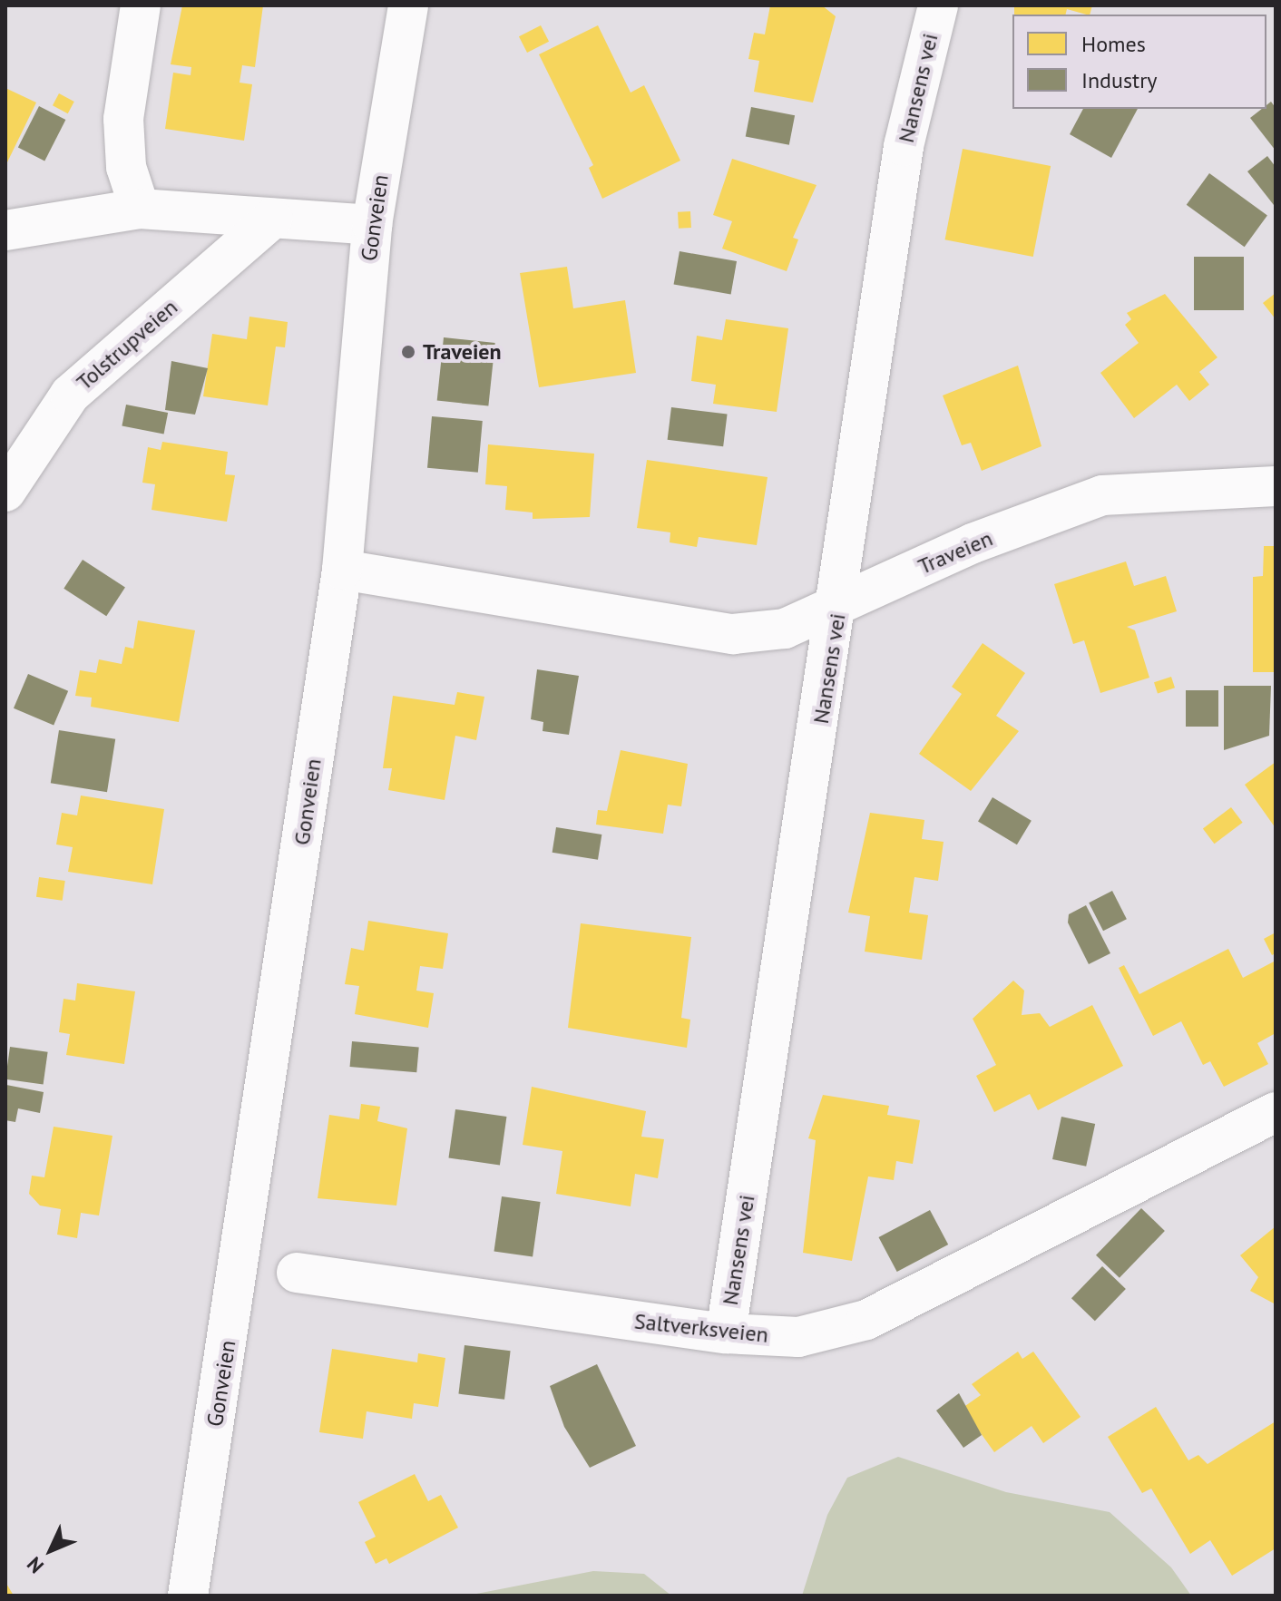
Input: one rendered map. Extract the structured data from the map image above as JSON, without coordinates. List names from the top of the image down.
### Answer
{
  "streets": {
    "street": [
      "Nansens vei",
      "Gonveien",
      "Tolstrupveien",
      "Traveien",
      "Saltverksveien"
    ]
  },
  "crossings": [
    ["Nansens vei", "Traveien"],
    ["Nansens vei", "Saltverksveien"],
    ["Gonveien", "Traveien"]
  ],
  "places": ["Traveien"],
  "legend": ["Homes", "Industry"],
  "north": "bottom left"
}
